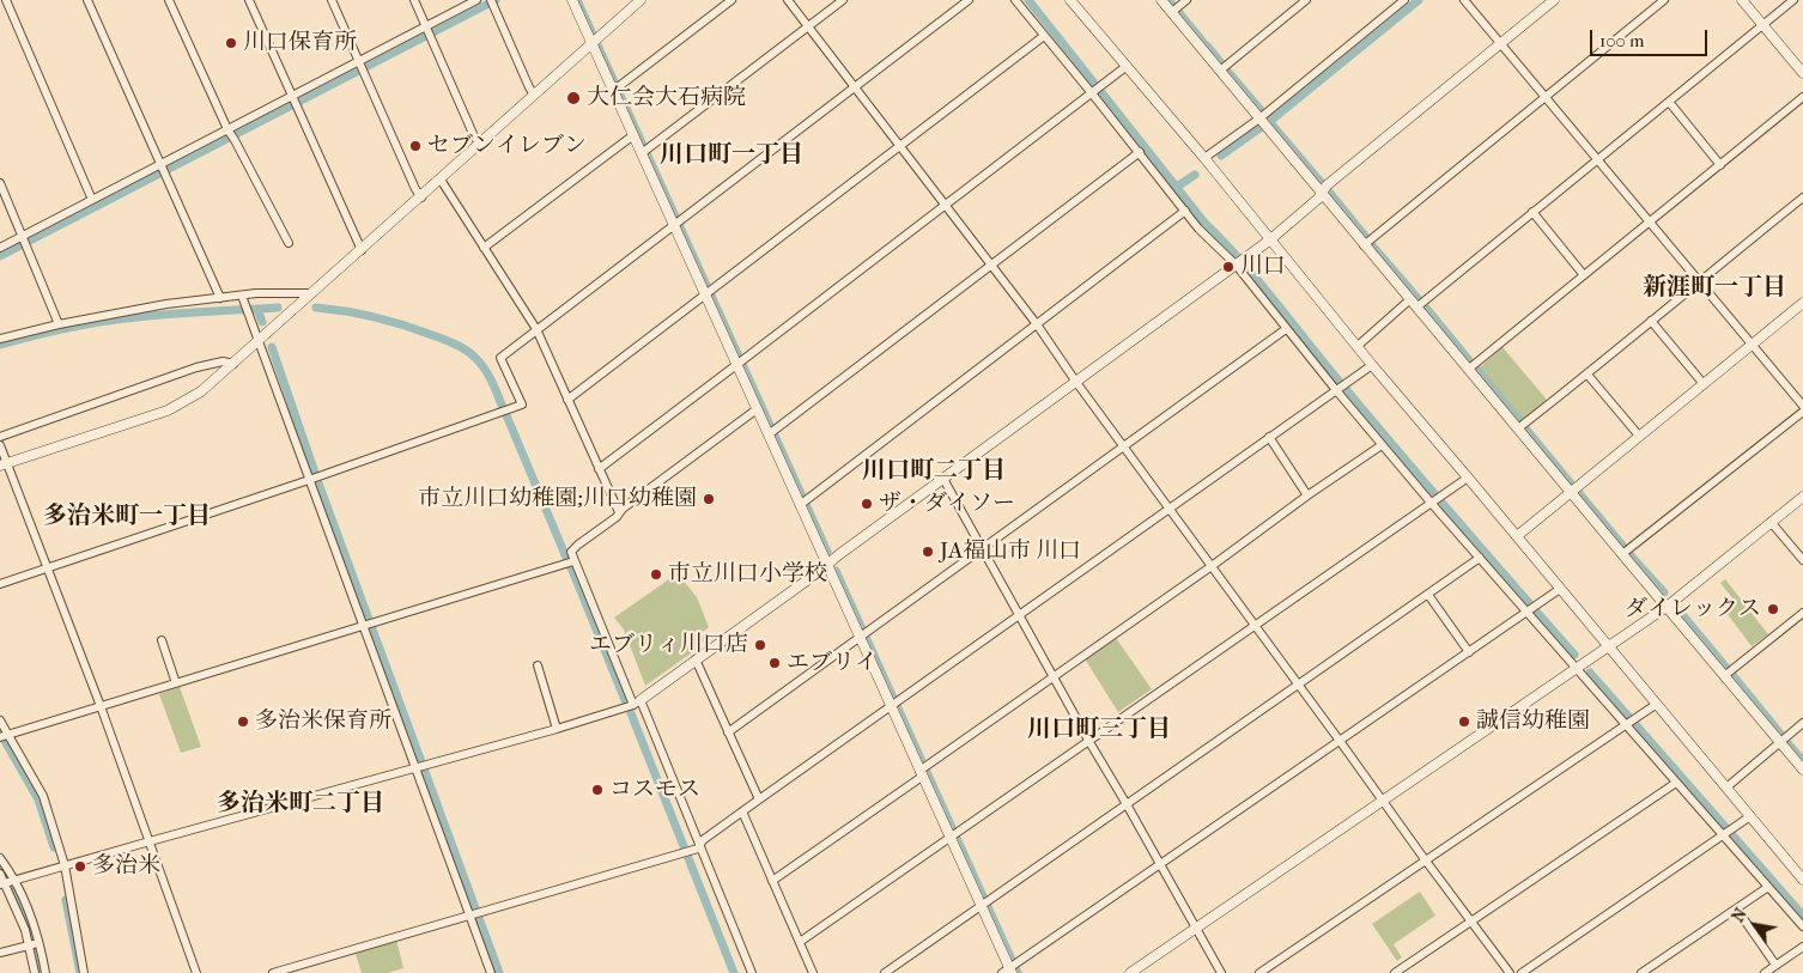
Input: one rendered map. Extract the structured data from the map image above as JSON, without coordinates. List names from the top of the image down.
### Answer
{
  "districts": [
    "川口町一丁目",
    "新涯町一丁目",
    "川口町二丁目",
    "多治米町一丁目",
    "川口町三丁目",
    "多治米町二丁目"
  ],
  "places": [
    "川口保育所",
    "大仁会大石病院",
    "セブンイレブン",
    "川口",
    "市立川口幼稚園;川口幼稚園",
    "ザ・ダイソー",
    "JA福山市 川口",
    "市立川口小学校",
    "ダイレックス",
    "エブリィ川口店",
    "エブリイ",
    "多治米保育所",
    "誠信幼稚園",
    "コスモス",
    "多治米"
  ],
  "scale_bar": "100 m",
  "north": "top left"
}
